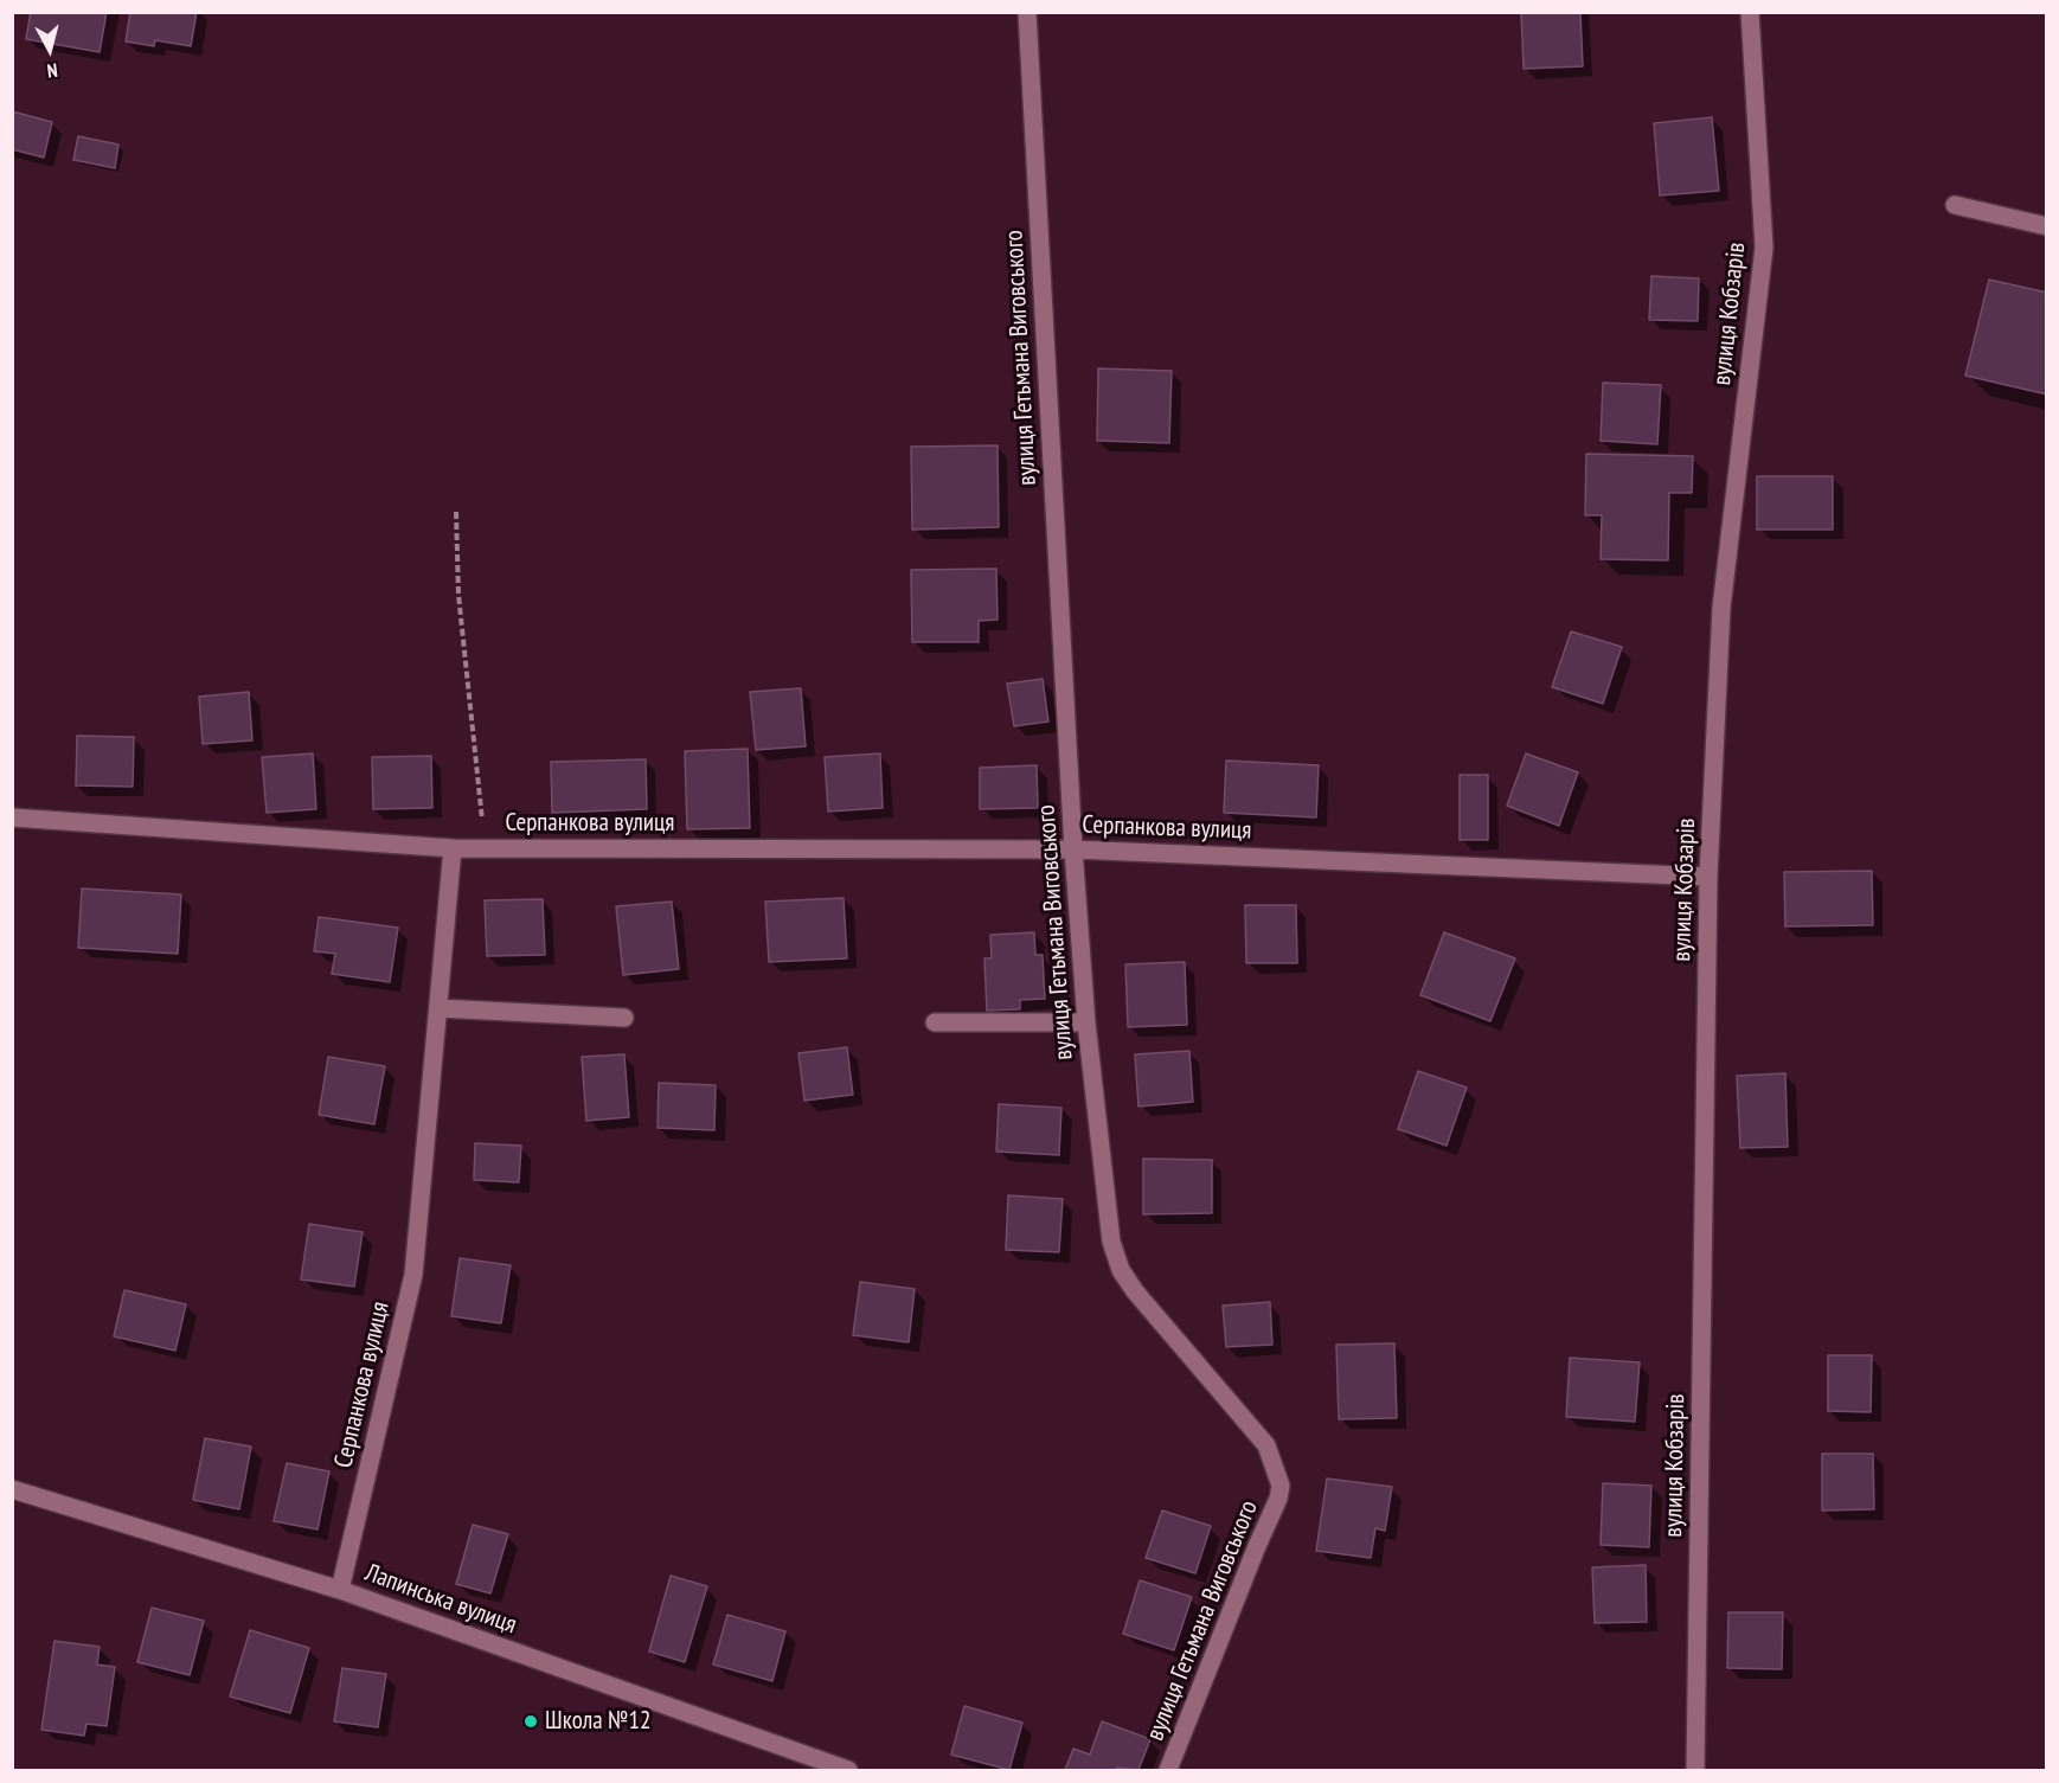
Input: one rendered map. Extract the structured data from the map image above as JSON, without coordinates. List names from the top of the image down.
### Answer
{
  "streets": {
    "street": [
      "вулиця Кобзарів",
      "вулиця Гетьмана Виговського",
      "Серпанкова вулиця",
      "Лапинська вулиця"
    ]
  },
  "crossings": [
    ["вулиця Кобзарів", "Серпанкова вулиця"],
    ["вулиця Гетьмана Виговського", "Серпанкова вулиця"],
    ["Серпанкова вулиця", "Лапинська вулиця"]
  ],
  "places": ["Школа №12"],
  "north": "bottom"
}
